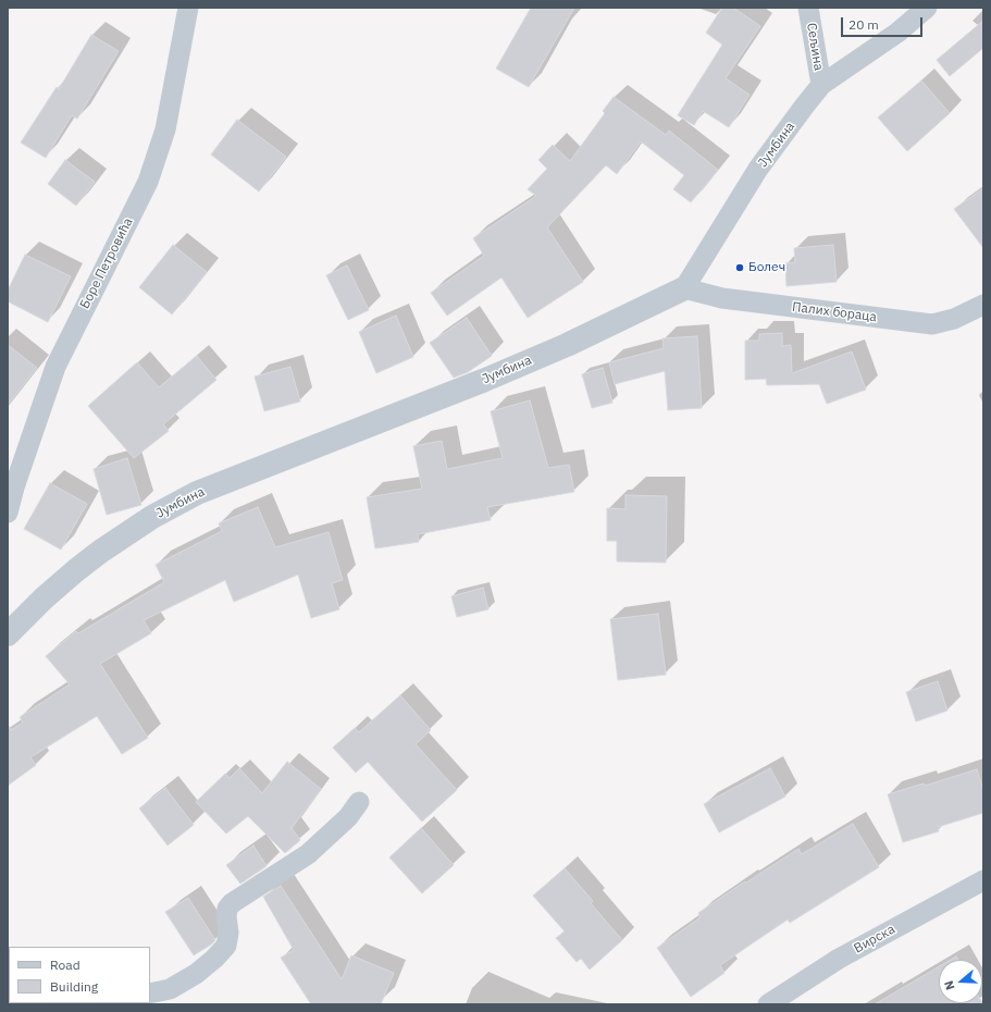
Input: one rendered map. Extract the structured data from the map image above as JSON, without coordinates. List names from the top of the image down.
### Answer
{
  "streets": {
    "street": [
      "Сељина",
      "Јумбина",
      "Боре Петровића",
      "Палих бораца",
      "Вирска"
    ]
  },
  "crossings": [
    ["Сељина", "Јумбина"],
    ["Јумбина", "Палих бораца"]
  ],
  "places": ["Болеч"],
  "legend": ["Road", "Building"],
  "scale_bar": "20 m",
  "north": "left"
}
